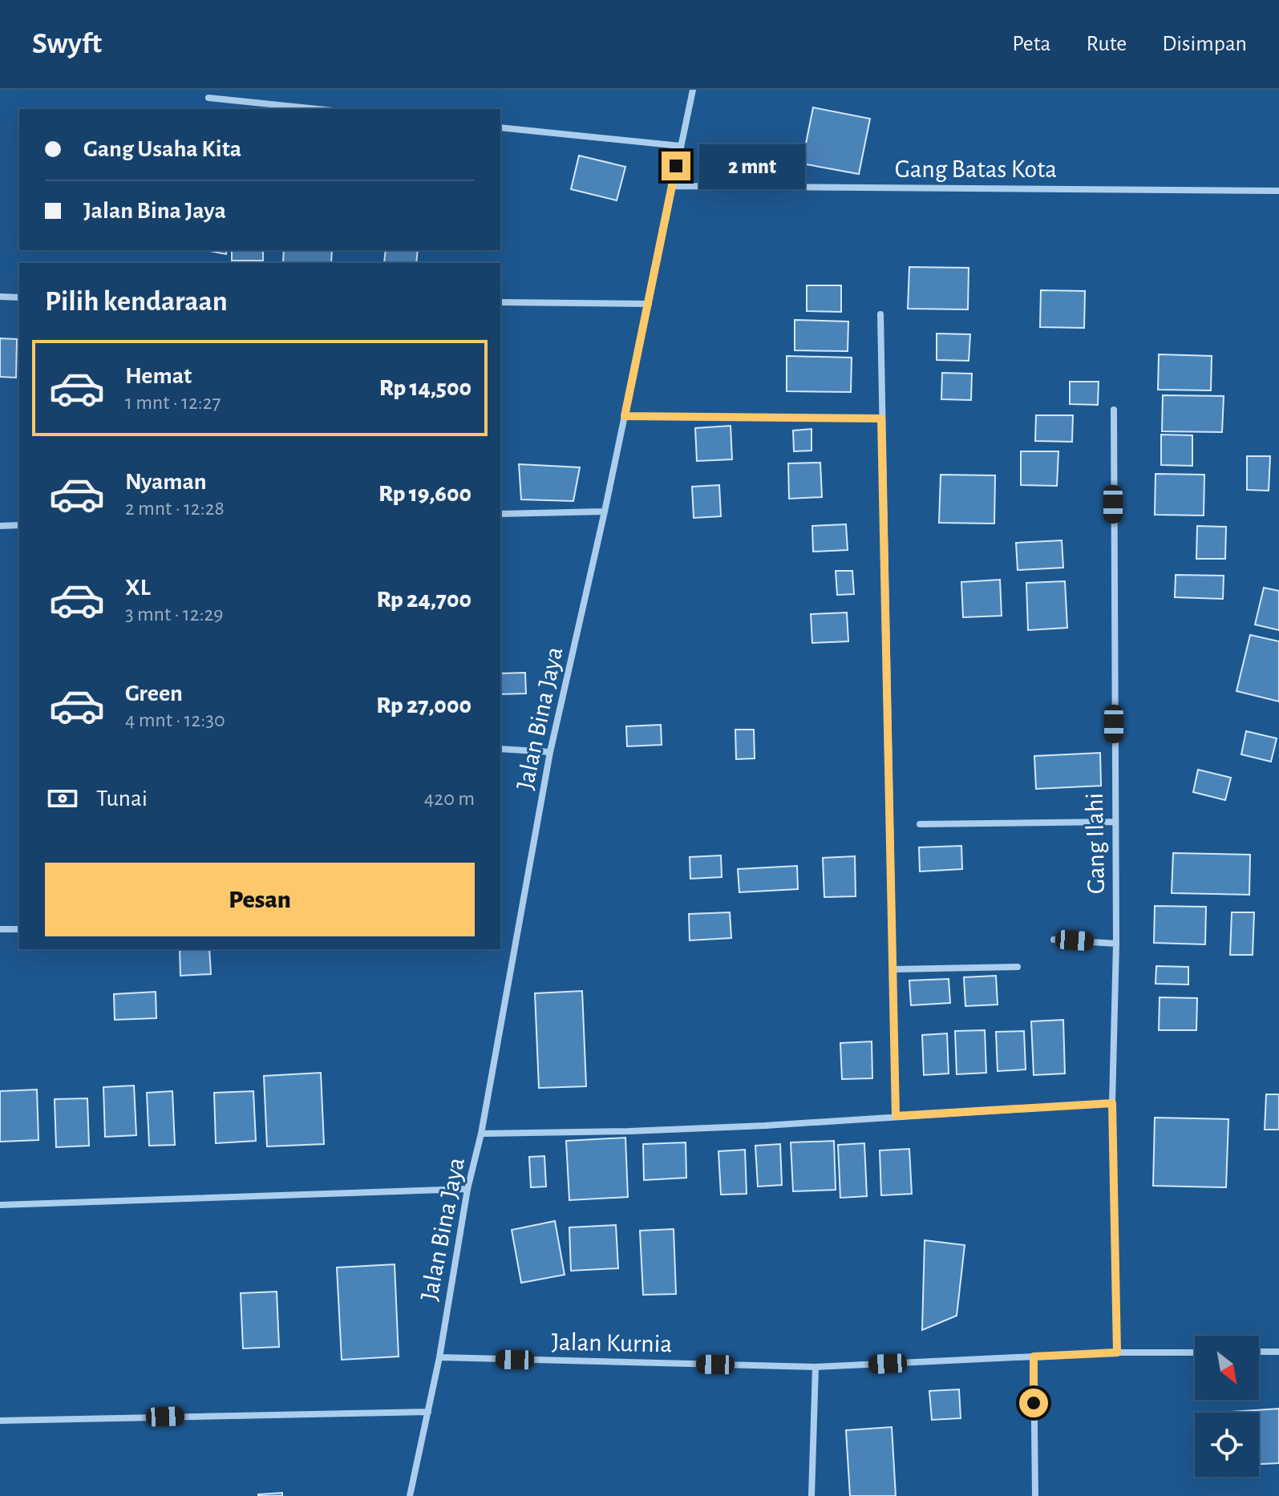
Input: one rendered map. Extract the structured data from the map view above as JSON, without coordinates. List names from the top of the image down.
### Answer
{
  "streets": {
    "street": [
      "Gang Batas Kota",
      "Jalan Bina Jaya",
      "Gang Ilahi",
      "Jalan Kurnia"
    ]
  },
  "crossings": [
    ["Gang Batas Kota", "Jalan Bina Jaya"],
    ["Jalan Bina Jaya", "Jalan Kurnia"],
    ["Gang Ilahi", "Jalan Kurnia"]
  ],
  "north": "bottom right",
  "page": {
    "header": "Swyft",
    "nav": ["Peta", "Rute", "Disimpan"],
    "banner": ["Gang Usaha Kita", "Jalan Bina Jaya"],
    "bubble": "2 mnt",
    "heading": "Pilih kendaraan",
    "list": [
      {
        "name": "Hemat",
        "note": "1 mnt · 12:27",
        "value": "Rp 14,500"
      },
      {
        "name": "Nyaman",
        "note": "2 mnt · 12:28",
        "value": "Rp 19,600"
      },
      {
        "name": "XL",
        "note": "3 mnt · 12:29",
        "value": "Rp 24,700"
      },
      {
        "name": "Green",
        "note": "4 mnt · 12:30",
        "value": "Rp 27,000"
      }
    ],
    "pay": ["Tunai", "420 m"],
    "buttons": "Pesan"
  }
}
